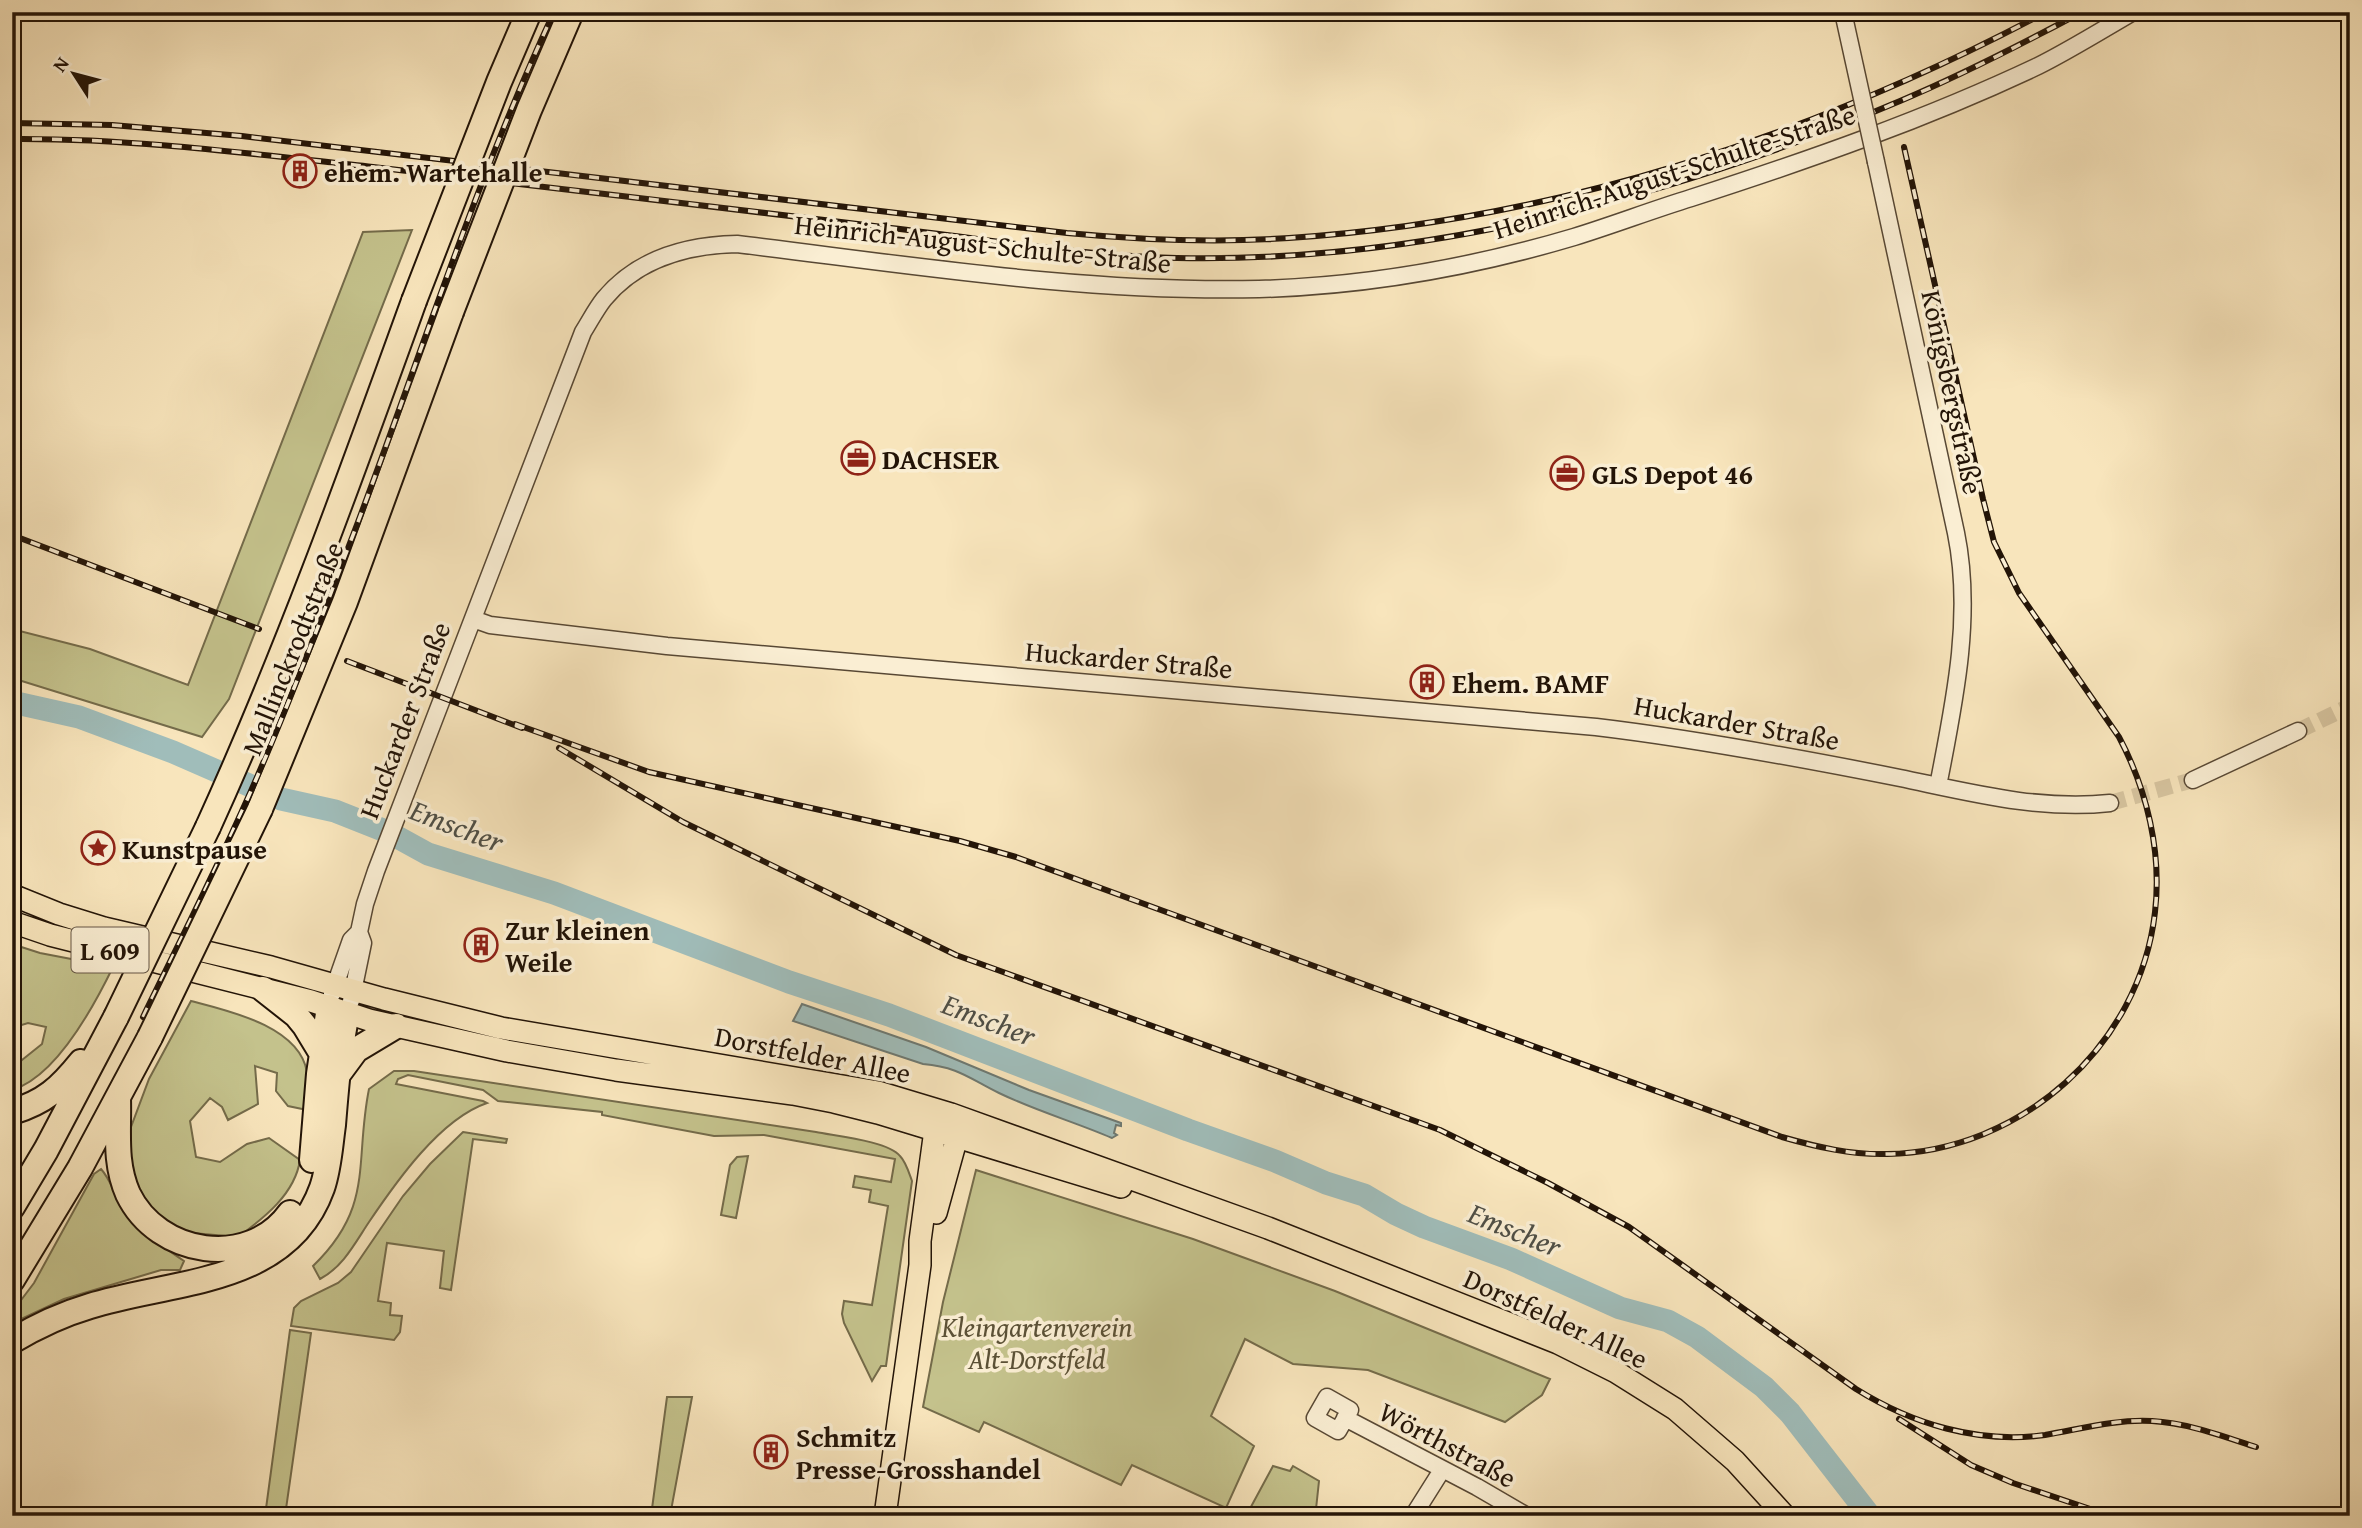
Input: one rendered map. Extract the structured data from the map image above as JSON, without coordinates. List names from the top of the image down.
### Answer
{
  "streets": {
    "highway": ["Mallinckrodtstraße"],
    "main road": ["L 609", "Dorstfelder Allee"],
    "street": [
      "Heinrich-August-Schulte-Straße",
      "Königsbergstraße",
      "Huckarder Straße",
      "Wörthstraße"
    ]
  },
  "crossings": [
    ["Heinrich-August-Schulte-Straße", "Huckarder Straße"],
    ["Königsbergstraße", "Huckarder Straße"],
    ["Huckarder Straße", "L 609"],
    ["Huckarder Straße", "Dorstfelder Allee"],
    ["L 609", "Dorstfelder Allee"]
  ],
  "water": ["Emscher"],
  "parks": ["Kleingartenverein Alt-Dorstfeld"],
  "places": {
    "building": [
      "ehem. Wartehalle",
      "Ehem. BAMF",
      "Zur kleinen Weile",
      "Schmitz Presse-Grosshandel"
    ],
    "office": ["DACHSER", "GLS Depot 46"],
    "place": ["Kunstpause"]
  },
  "north": "top left"
}
